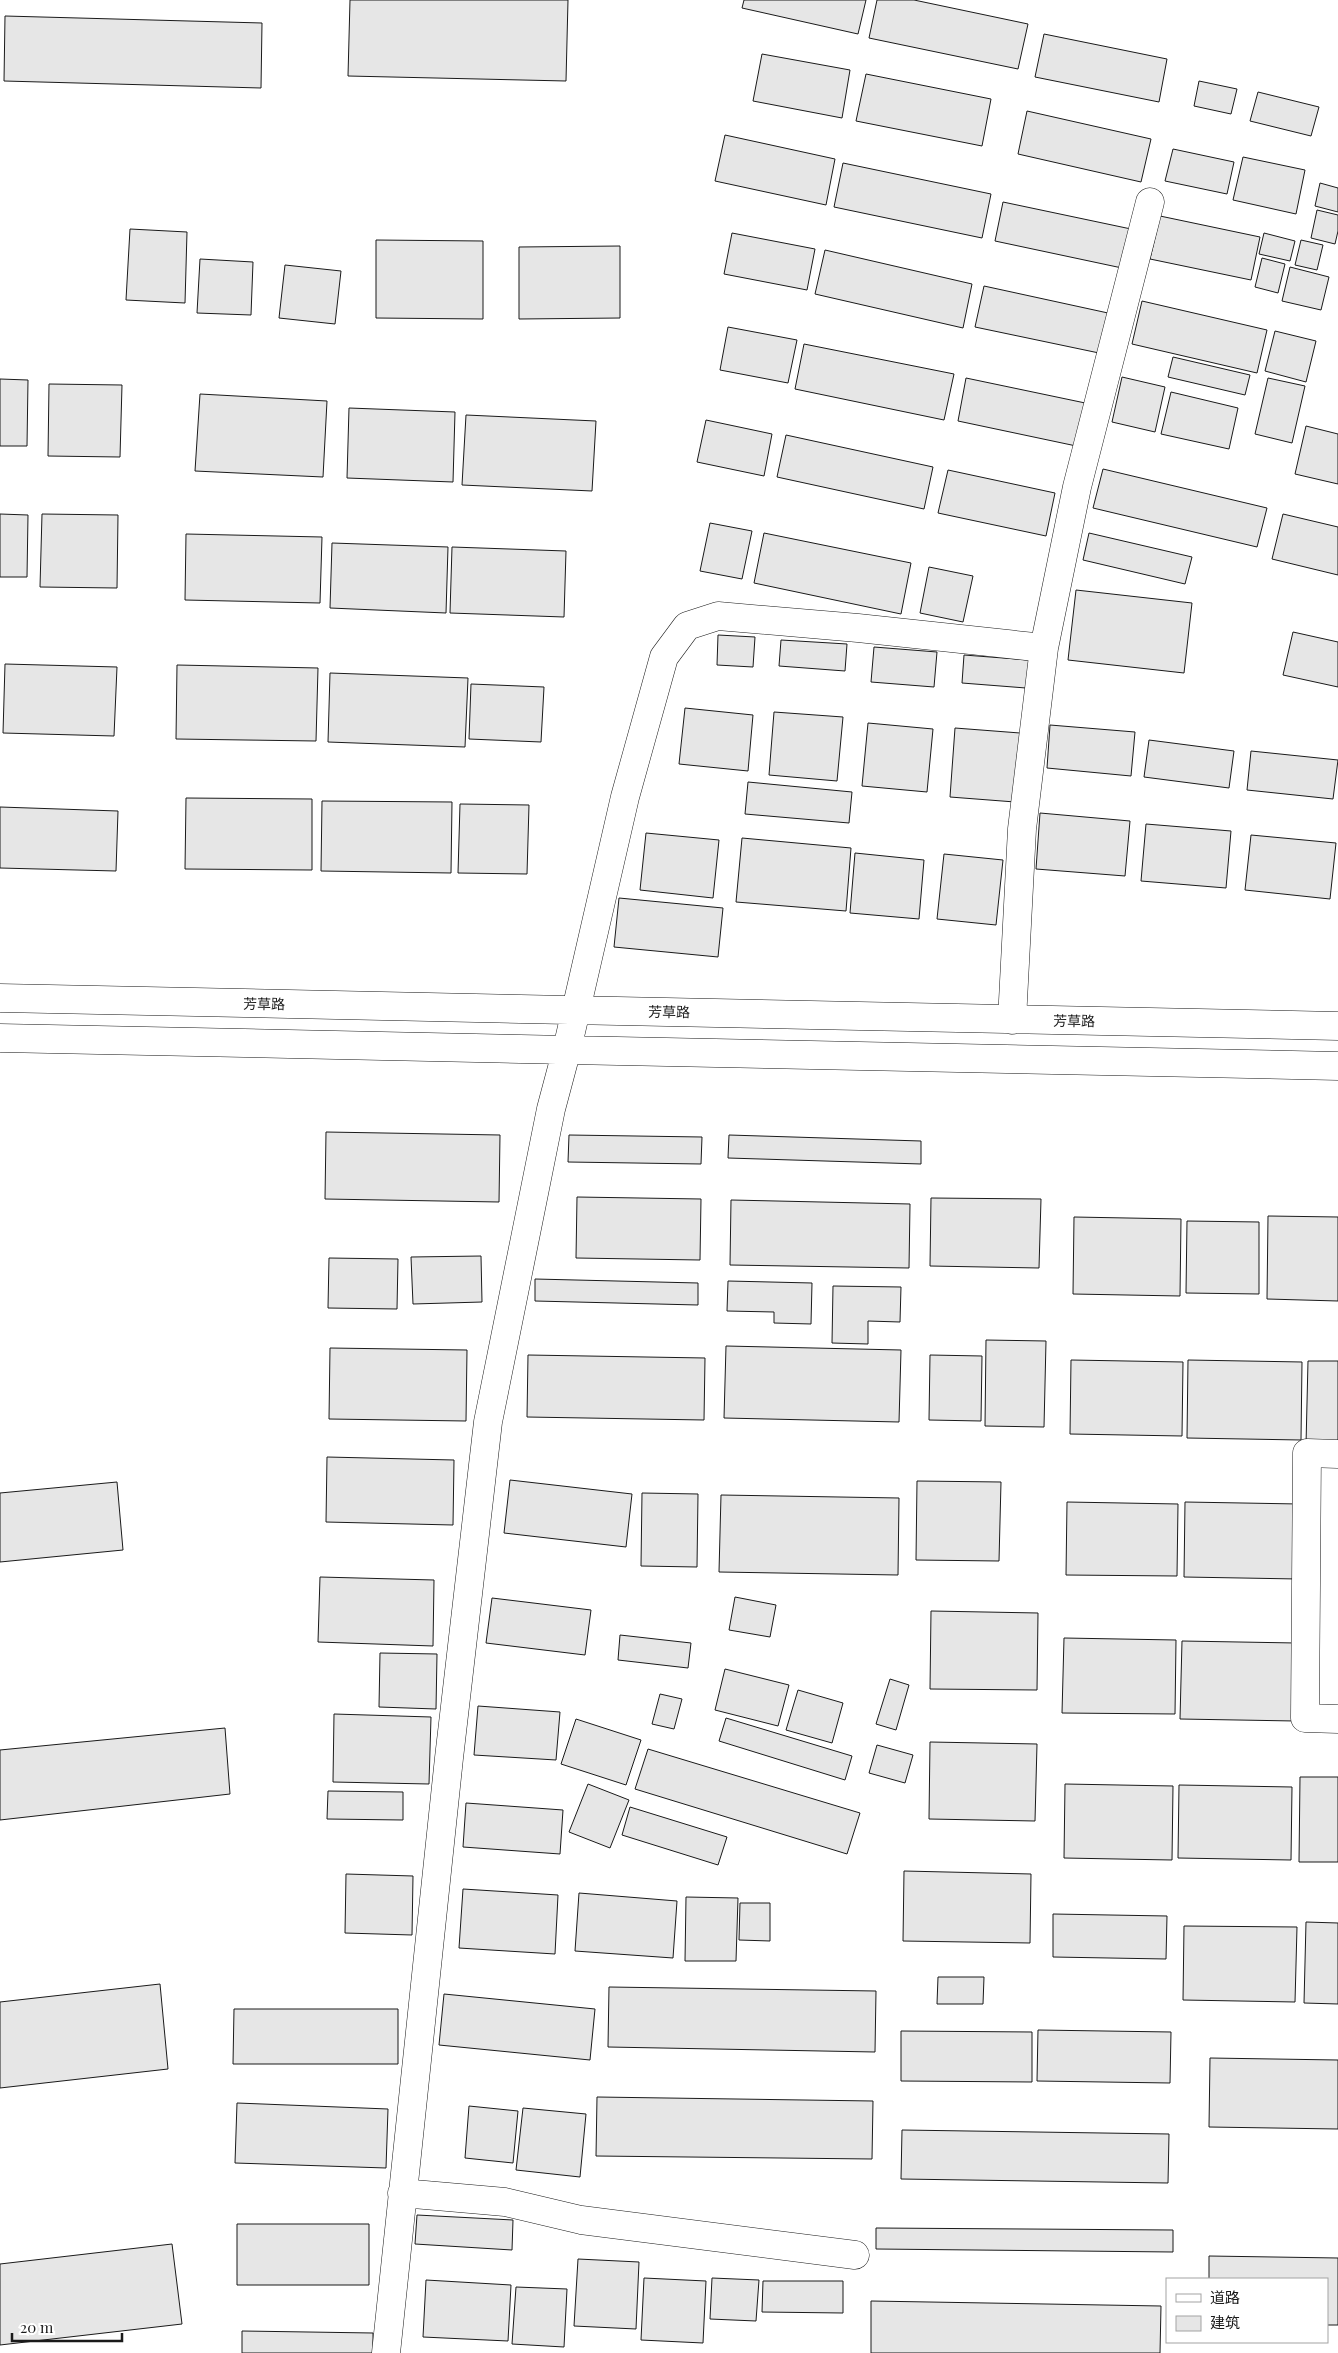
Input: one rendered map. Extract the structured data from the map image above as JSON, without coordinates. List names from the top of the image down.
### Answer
{
  "streets": {
    "street": ["芳草路"]
  },
  "legend": ["道路", "建筑"],
  "scale_bar": "20 m"
}
